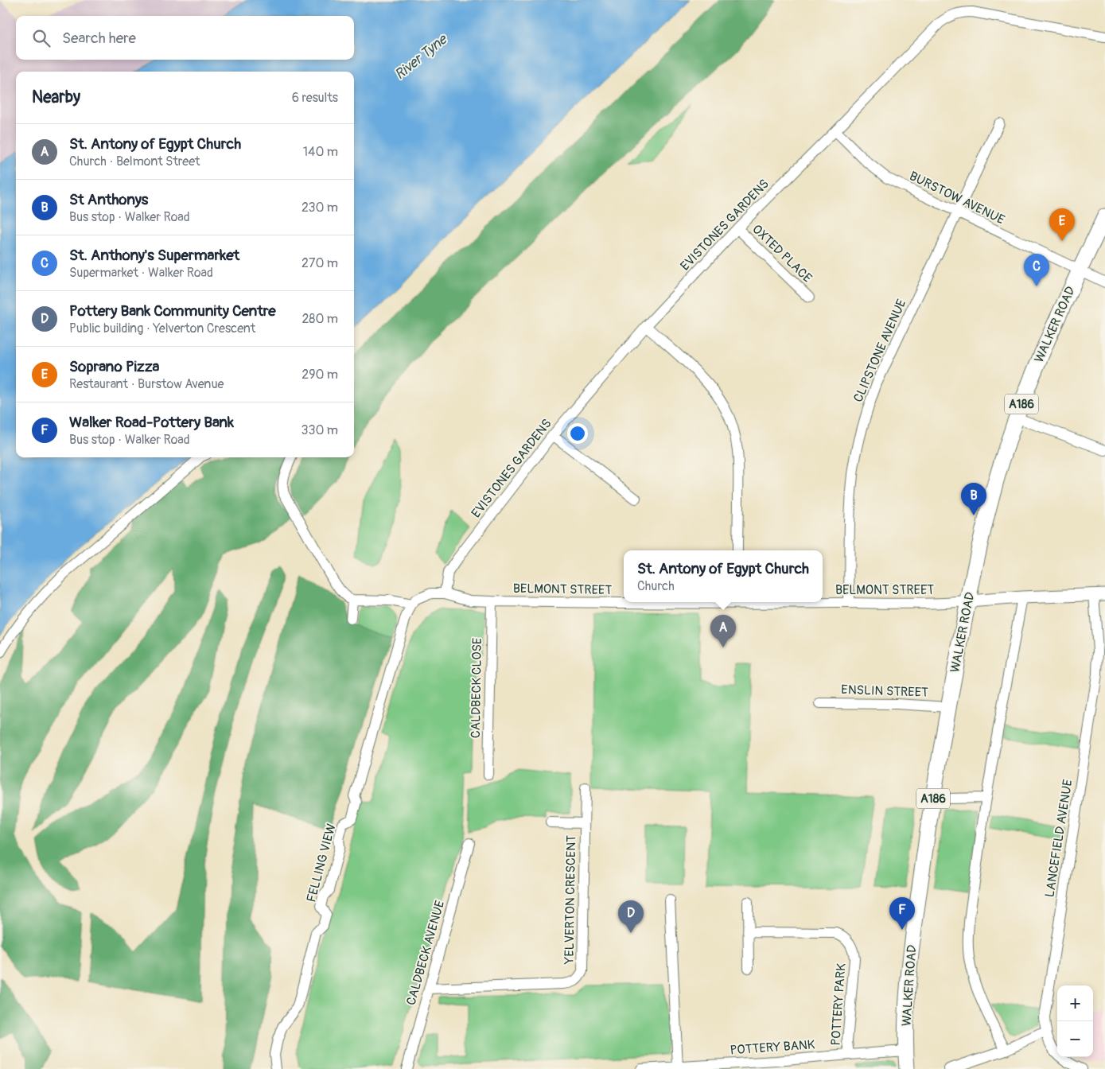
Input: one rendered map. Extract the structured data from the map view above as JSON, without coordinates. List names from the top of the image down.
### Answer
{
  "streets": {
    "main road": ["WALKER ROAD", "A186"],
    "street": [
      "BURSTOW AVENUE",
      "EVISTONES GARDENS",
      "OXTED PLACE",
      "CLIPSTONE AVENUE",
      "BELMONT STREET",
      "CALDBECK CLOSE",
      "ENSLIN STREET",
      "LANCEFIELD AVENUE",
      "FELLING VIEW",
      "YELVERTON CRESCENT",
      "CALDBECK AVENUE",
      "POTTERY PARK",
      "POTTERY BANK"
    ]
  },
  "crossings": [
    ["BURSTOW AVENUE", "EVISTONES GARDENS"],
    ["BURSTOW AVENUE", "WALKER ROAD"],
    ["BURSTOW AVENUE", "CLIPSTONE AVENUE"],
    ["EVISTONES GARDENS", "OXTED PLACE"],
    ["EVISTONES GARDENS", "BELMONT STREET"],
    ["WALKER ROAD", "BELMONT STREET"],
    ["WALKER ROAD", "ENSLIN STREET"],
    ["WALKER ROAD", "POTTERY BANK"],
    ["CLIPSTONE AVENUE", "BELMONT STREET"],
    ["BELMONT STREET", "CALDBECK CLOSE"],
    ["YELVERTON CRESCENT", "CALDBECK AVENUE"],
    ["POTTERY PARK", "POTTERY BANK"]
  ],
  "water": ["River Tyne"],
  "page": {
    "search": "Search here",
    "heading": ["Nearby", "6 results"],
    "list": [
      {
        "mark": "A",
        "name": "St. Antony of Egypt Church",
        "note": "Church · Belmont Street",
        "value": "140 m"
      },
      {
        "mark": "B",
        "name": "St Anthonys",
        "note": "Bus stop · Walker Road",
        "value": "230 m"
      },
      {
        "mark": "C",
        "name": "St. Anthony's Supermarket",
        "note": "Supermarket · Walker Road",
        "value": "270 m"
      },
      {
        "mark": "D",
        "name": "Pottery Bank Community Centre",
        "note": "Public building · Yelverton Crescent",
        "value": "280 m"
      },
      {
        "mark": "E",
        "name": "Soprano Pizza",
        "note": "Restaurant · Burstow Avenue",
        "value": "290 m"
      },
      {
        "mark": "F",
        "name": "Walker Road-Pottery Bank",
        "note": "Bus stop · Walker Road",
        "value": "330 m"
      }
    ],
    "pins": [
      "E",
      "C",
      "B",
      "A",
      "F",
      "D"
    ],
    "popup": ["St. Antony of Egypt Church", "Church"],
    "map_buttons": ["+", "−"]
  }
}
